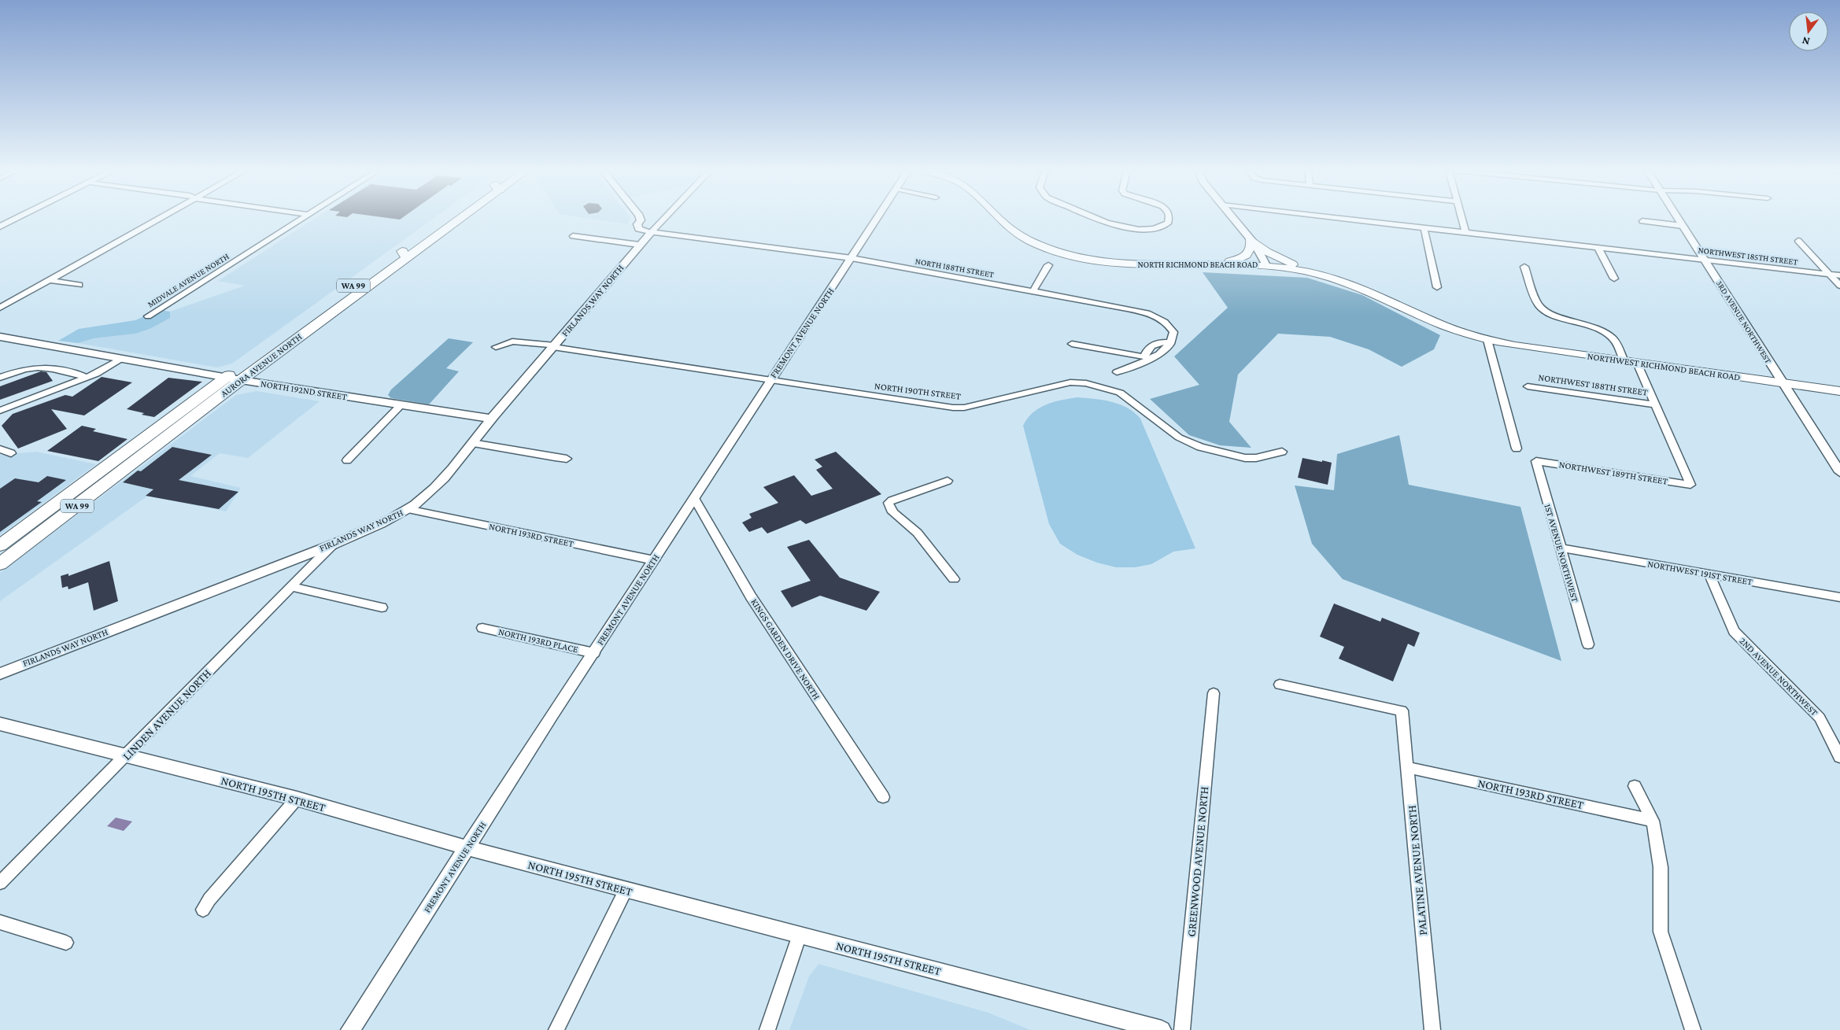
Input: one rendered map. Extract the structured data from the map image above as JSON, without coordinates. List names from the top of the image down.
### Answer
{
  "streets": {
    "main road": [
      "NORTH RICHMOND BEACH ROAD",
      "WA 99",
      "AURORA AVENUE NORTH",
      "NORTHWEST RICHMOND BEACH ROAD"
    ],
    "street": [
      "NORTHWEST 185TH STREET",
      "NORTH 188TH STREET",
      "MIDVALE AVENUE NORTH",
      "FIRLANDS WAY NORTH",
      "3RD AVENUE NORTHWEST",
      "FREMONT AVENUE NORTH",
      "NORTHWEST 188TH STREET",
      "NORTH 192ND STREET",
      "NORTH 190TH STREET",
      "NORTHWEST 189TH STREET",
      "NORTH 193RD STREET",
      "1ST AVENUE NORTHWEST",
      "NORTHWEST 191ST STREET",
      "NORTH 193RD PLACE",
      "KINGS GARDEN DRIVE NORTH",
      "2ND AVENUE NORTHWEST",
      "LINDEN AVENUE NORTH",
      "NORTH 195TH STREET",
      "GREENWOOD AVENUE NORTH",
      "PALATINE AVENUE NORTH"
    ]
  },
  "crossings": [
    ["NORTHWEST 185TH STREET", "3RD AVENUE NORTHWEST"],
    ["NORTH RICHMOND BEACH ROAD", "NORTHWEST RICHMOND BEACH ROAD"],
    ["NORTH 188TH STREET", "FIRLANDS WAY NORTH"],
    ["NORTH 188TH STREET", "FREMONT AVENUE NORTH"],
    ["FIRLANDS WAY NORTH", "NORTH 192ND STREET"],
    ["FIRLANDS WAY NORTH", "NORTH 190TH STREET"],
    ["FIRLANDS WAY NORTH", "NORTH 193RD STREET"],
    ["FIRLANDS WAY NORTH", "LINDEN AVENUE NORTH"],
    ["3RD AVENUE NORTHWEST", "NORTHWEST RICHMOND BEACH ROAD"],
    ["FREMONT AVENUE NORTH", "NORTH 190TH STREET"],
    ["FREMONT AVENUE NORTH", "NORTH 193RD STREET"],
    ["FREMONT AVENUE NORTH", "NORTH 193RD PLACE"],
    ["FREMONT AVENUE NORTH", "KINGS GARDEN DRIVE NORTH"],
    ["FREMONT AVENUE NORTH", "NORTH 195TH STREET"],
    ["AURORA AVENUE NORTH", "NORTH 192ND STREET"],
    ["NORTHWEST 188TH STREET", "NORTHWEST 189TH STREET"],
    ["NORTHWEST 189TH STREET", "1ST AVENUE NORTHWEST"],
    ["NORTH 193RD STREET", "PALATINE AVENUE NORTH"],
    ["1ST AVENUE NORTHWEST", "NORTHWEST 191ST STREET"],
    ["NORTHWEST 191ST STREET", "2ND AVENUE NORTHWEST"],
    ["LINDEN AVENUE NORTH", "NORTH 195TH STREET"]
  ],
  "north": "bottom"
}
